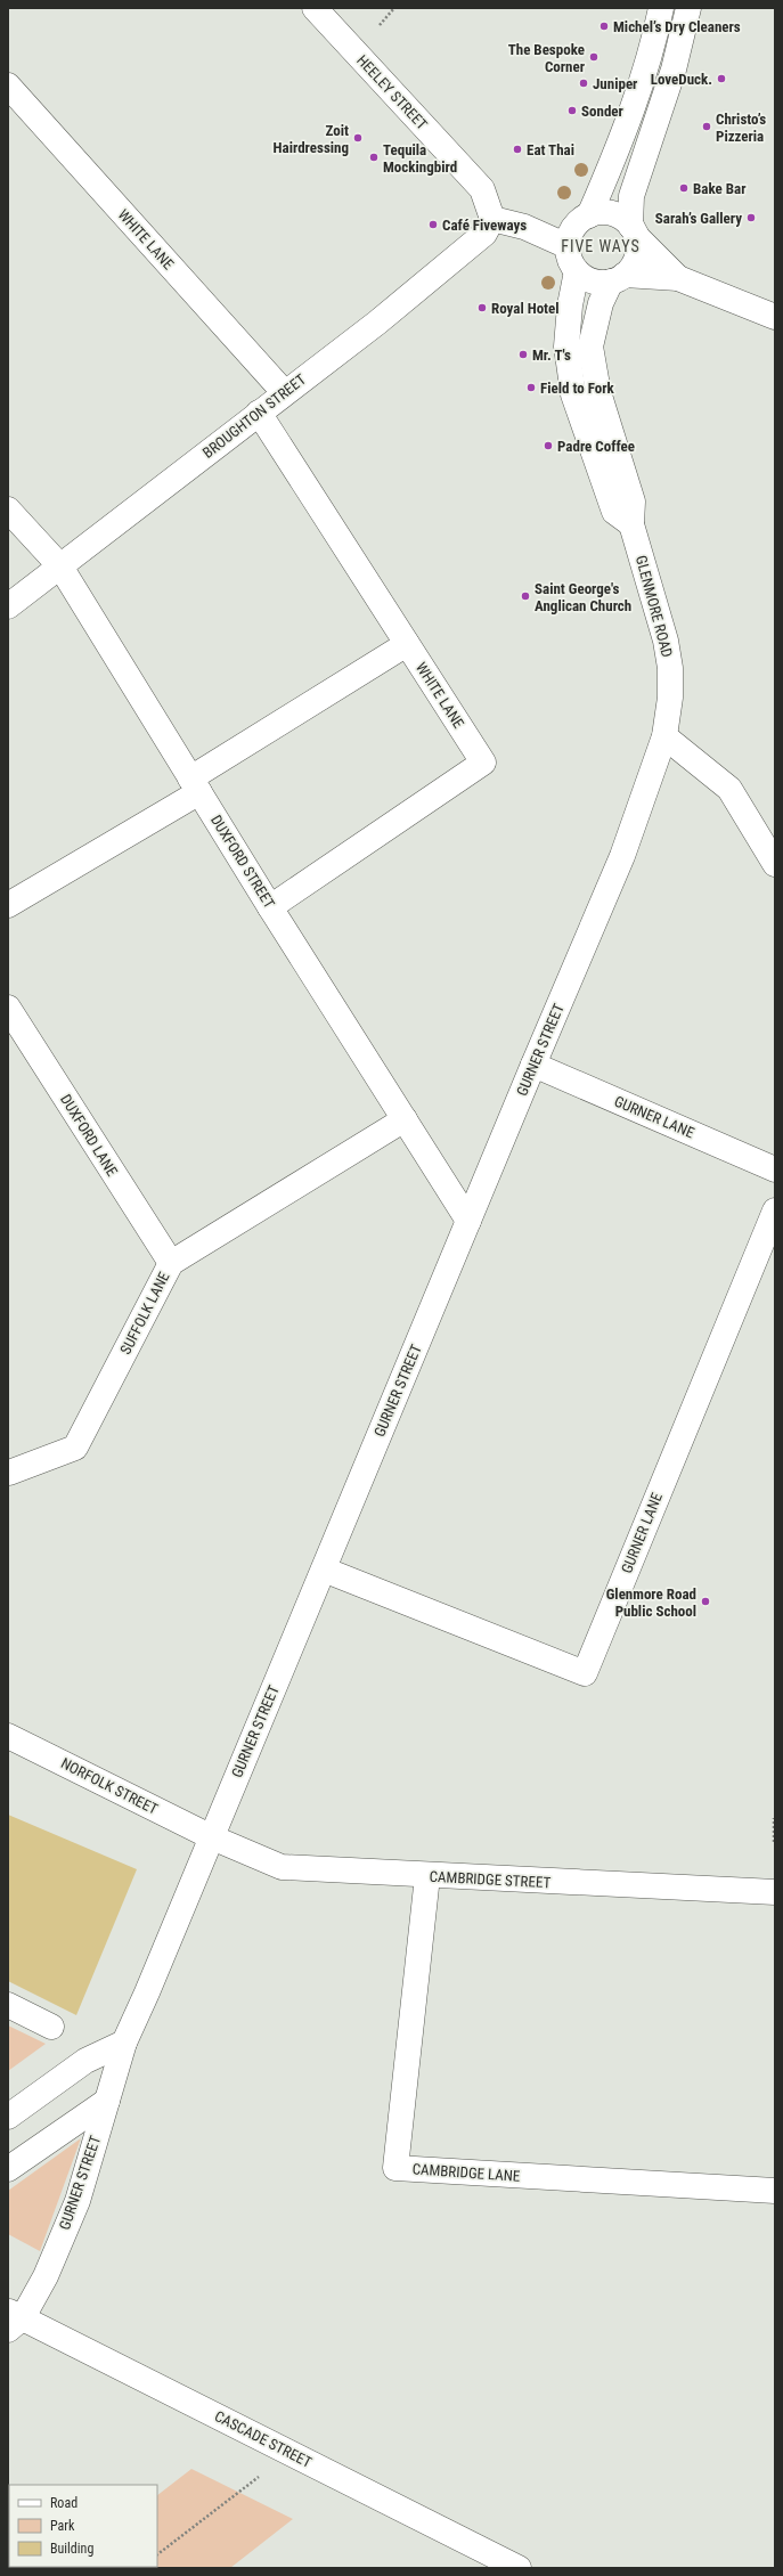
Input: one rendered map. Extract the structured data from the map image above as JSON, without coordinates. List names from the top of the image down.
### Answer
{
  "streets": {
    "street": [
      "HEELEY STREET",
      "WHITE LANE",
      "BROUGHTON STREET",
      "GLENMORE ROAD",
      "DUXFORD STREET",
      "GURNER STREET",
      "GURNER LANE",
      "DUXFORD LANE",
      "SUFFOLK LANE",
      "NORFOLK STREET",
      "CAMBRIDGE STREET",
      "CAMBRIDGE LANE",
      "CASCADE STREET"
    ]
  },
  "crossings": [
    ["HEELEY STREET", "BROUGHTON STREET"],
    ["WHITE LANE", "BROUGHTON STREET"],
    ["WHITE LANE", "DUXFORD STREET"],
    ["BROUGHTON STREET", "DUXFORD STREET"],
    ["GLENMORE ROAD", "GURNER STREET"],
    ["DUXFORD STREET", "GURNER STREET"],
    ["DUXFORD STREET", "SUFFOLK LANE"],
    ["GURNER STREET", "GURNER LANE"],
    ["GURNER STREET", "NORFOLK STREET"],
    ["GURNER STREET", "CAMBRIDGE STREET"],
    ["GURNER STREET", "CASCADE STREET"],
    ["DUXFORD LANE", "SUFFOLK LANE"],
    ["NORFOLK STREET", "CAMBRIDGE STREET"],
    ["CAMBRIDGE STREET", "CAMBRIDGE LANE"]
  ],
  "districts": ["FIVE WAYS"],
  "places": [
    "Michel’s Dry Cleaners",
    "The Bespoke Corner",
    "LoveDuck.",
    "Juniper",
    "Sonder",
    "Christo’s Pizzeria",
    "Zoit Hairdressing",
    "Eat Thai",
    "Tequila Mockingbird",
    "Bake Bar",
    "Sarah’s Gallery",
    "Café Fiveways",
    "Royal Hotel",
    "Mr. T's",
    "Field to Fork",
    "Padre Coffee",
    "Saint George's Anglican Church",
    "Glenmore Road Public School"
  ],
  "legend": ["Road", "Park", "Building"]
}
